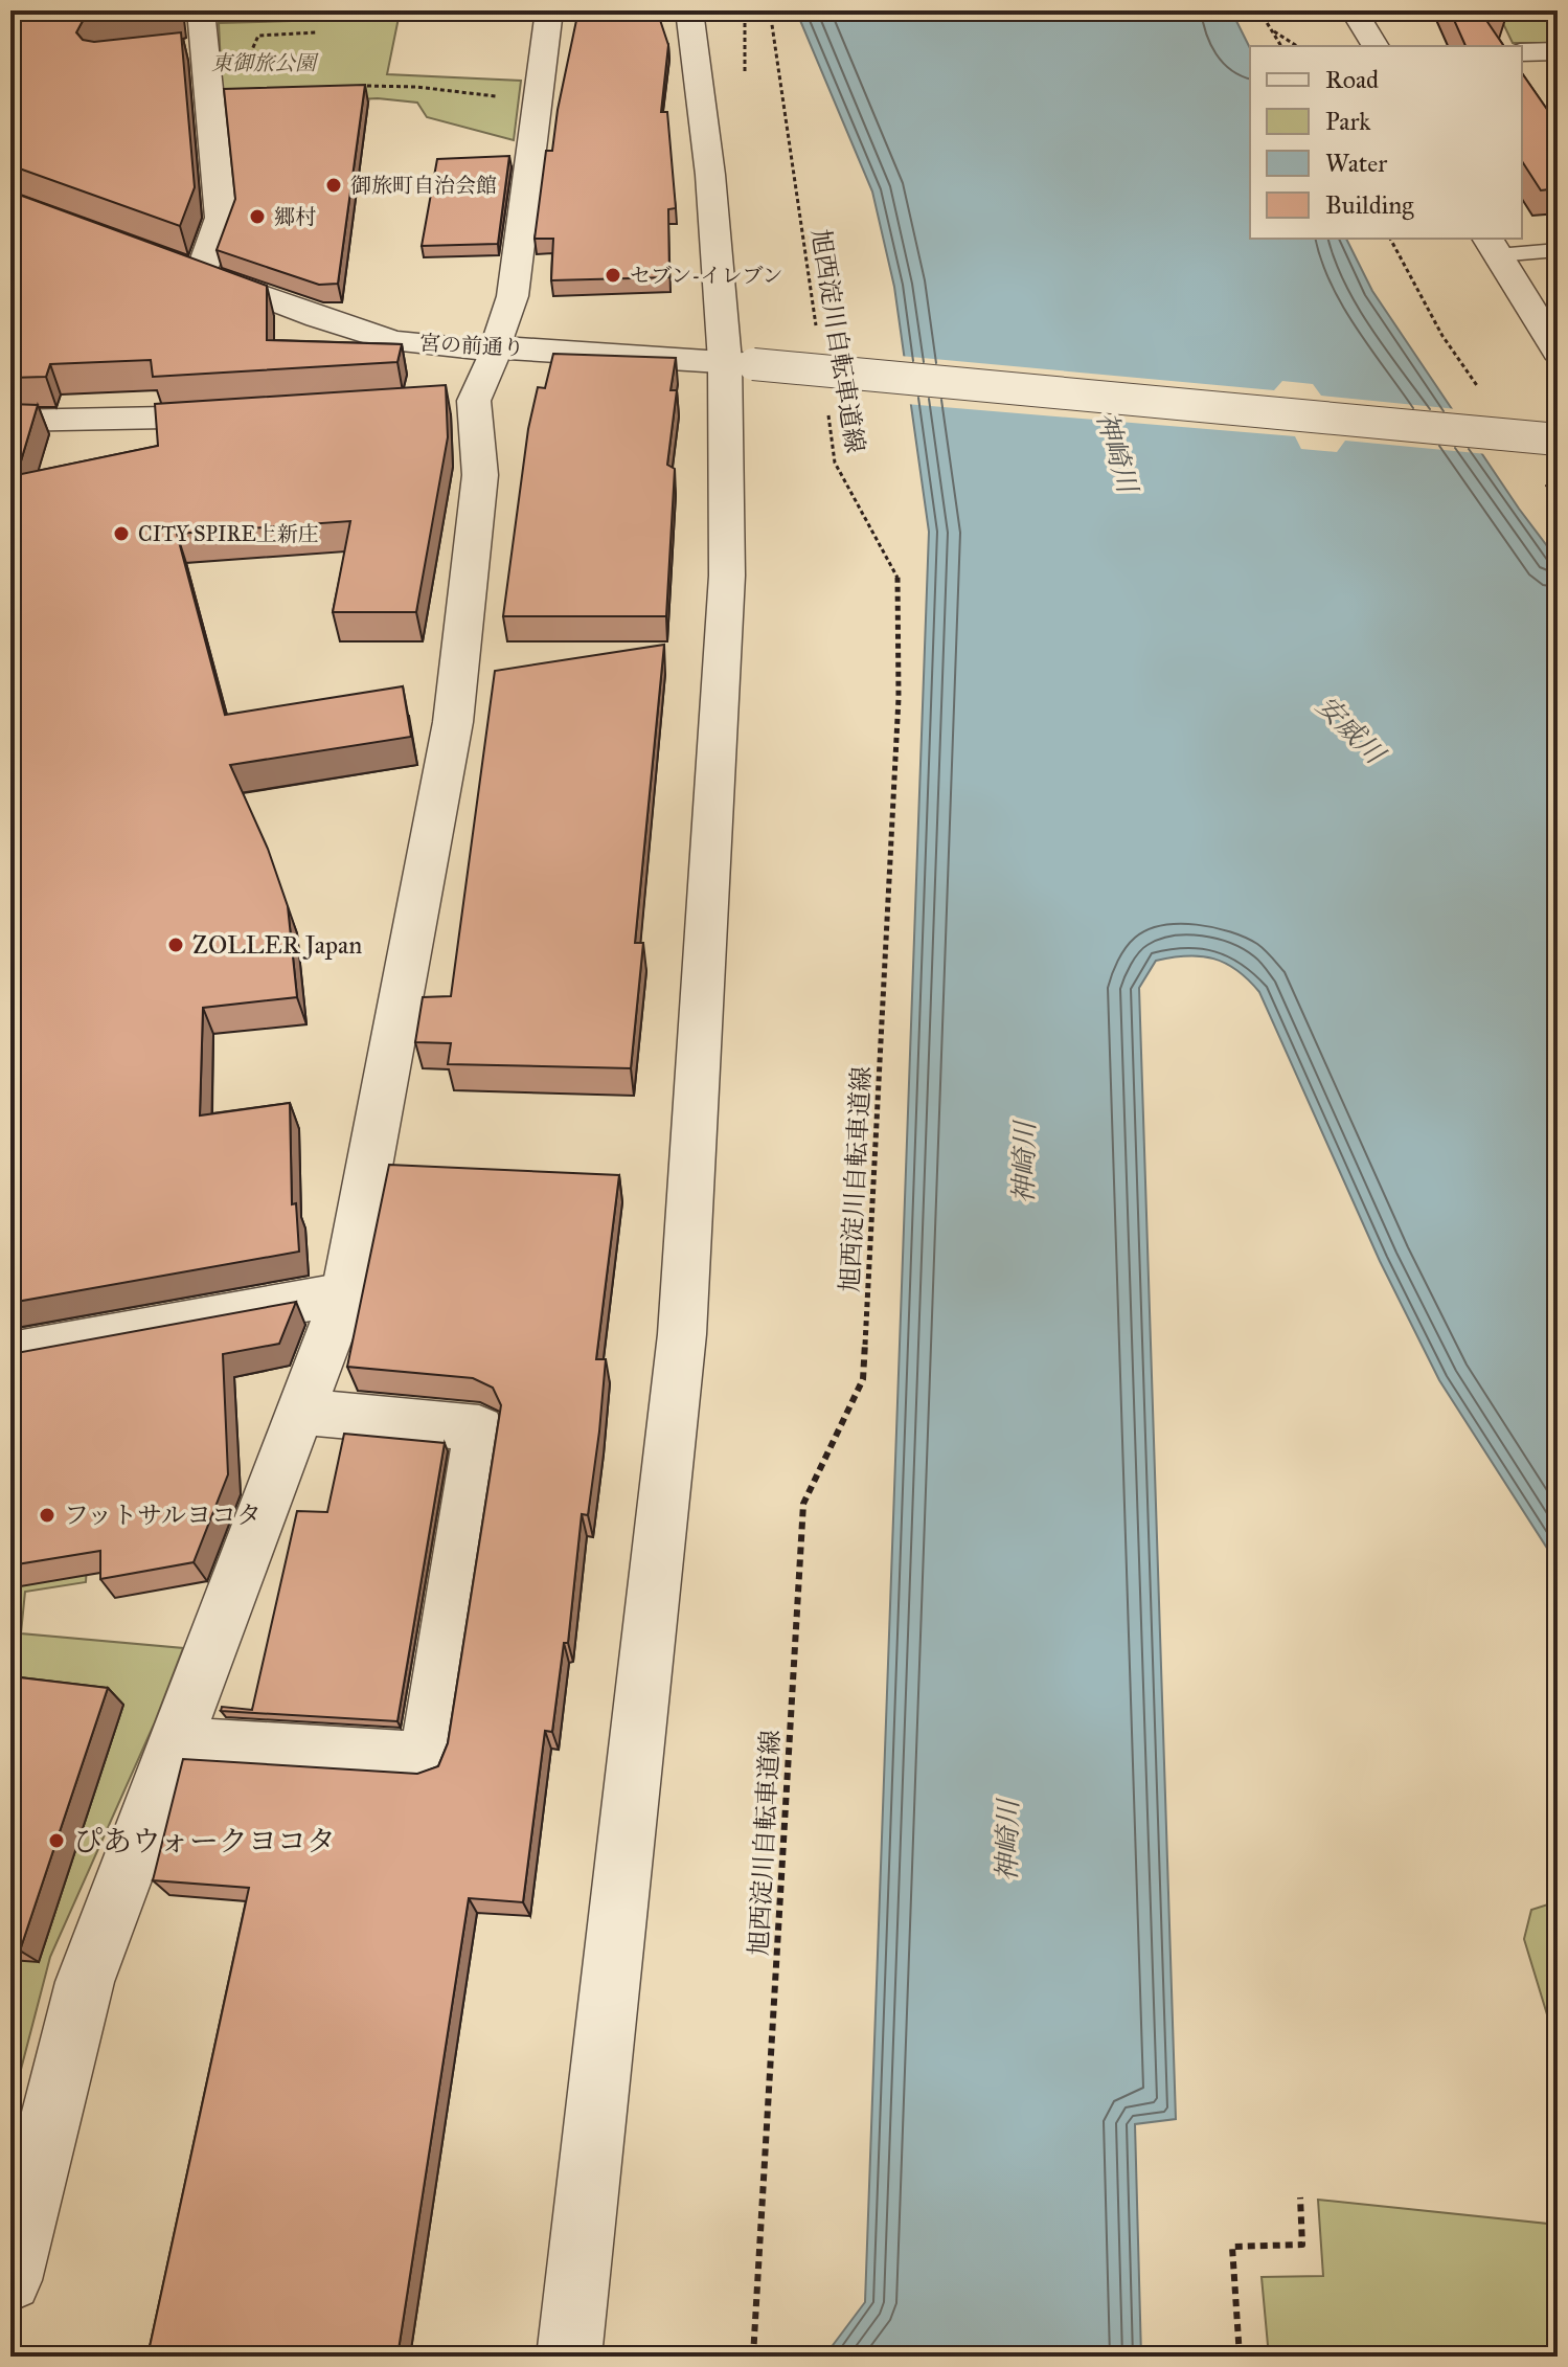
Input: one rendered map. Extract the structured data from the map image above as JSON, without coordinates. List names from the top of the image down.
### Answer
{
  "streets": {
    "street": ["宮の前通り"],
    "path": ["旭西淀川自転車道線"]
  },
  "water": ["神崎川", "安威川"],
  "parks": ["東御旅公園"],
  "places": [
    "御旅町自治会館",
    "郷村",
    "セブン-イレブン",
    "CITY SPIRE上新庄",
    "ZOLLER Japan",
    "フットサルヨコタ",
    "ぴあウォークヨコタ"
  ],
  "legend": [
    "Road",
    "Park",
    "Water",
    "Building"
  ]
}
